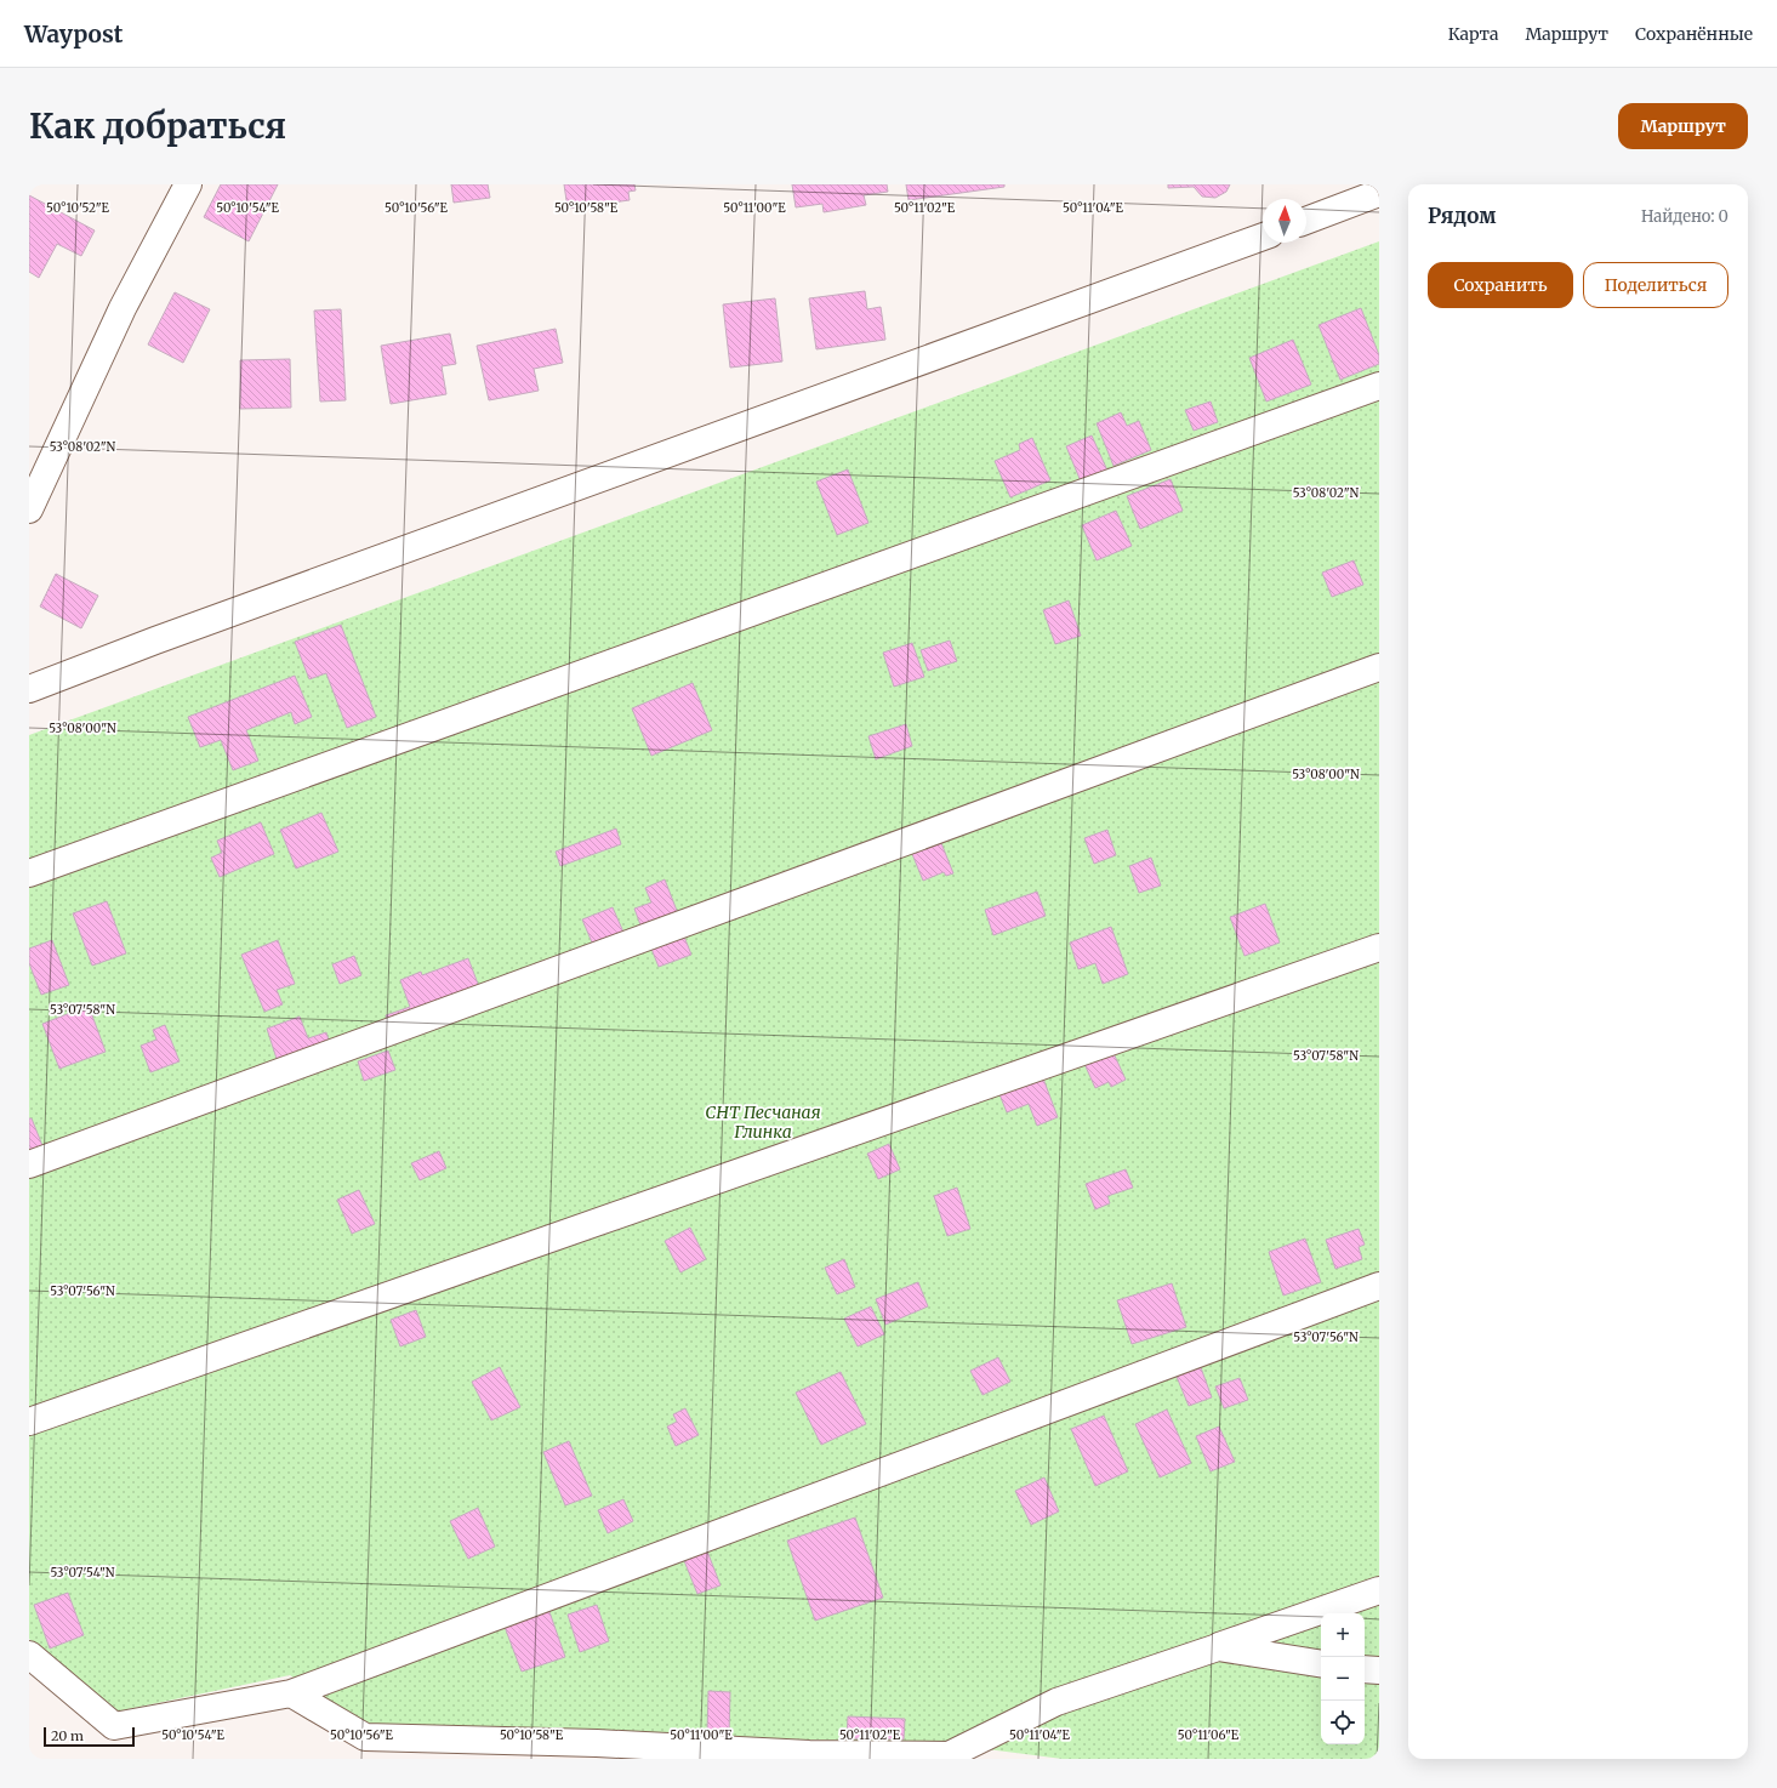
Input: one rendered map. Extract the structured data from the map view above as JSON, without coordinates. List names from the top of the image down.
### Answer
{
  "parks": ["СНТ Песчаная Глинка"],
  "scale_bar": "20 m",
  "north": "top",
  "page": {
    "header": "Waypost",
    "nav": ["Карта", "Маршрут", "Сохранённые"],
    "buttons": [
      "Маршрут",
      ["Сохранить", "Поделиться"]
    ],
    "title": "Как добраться",
    "heading": ["Рядом", "Найдено: 0"],
    "map_buttons": ["+", "−"],
    "scale": "20 m"
  },
  "coordinates": [
    "50°10'52\"E",
    "50°10'54\"E",
    "50°10'56\"E",
    "50°10'58\"E",
    "50°11'00\"E",
    "50°11'02\"E",
    "50°11'04\"E",
    "53°08'02\"N",
    "53°08'00\"N",
    "53°07'58\"N",
    "53°07'56\"N",
    "53°07'54\"N",
    "50°11'06\"E"
  ]
}
